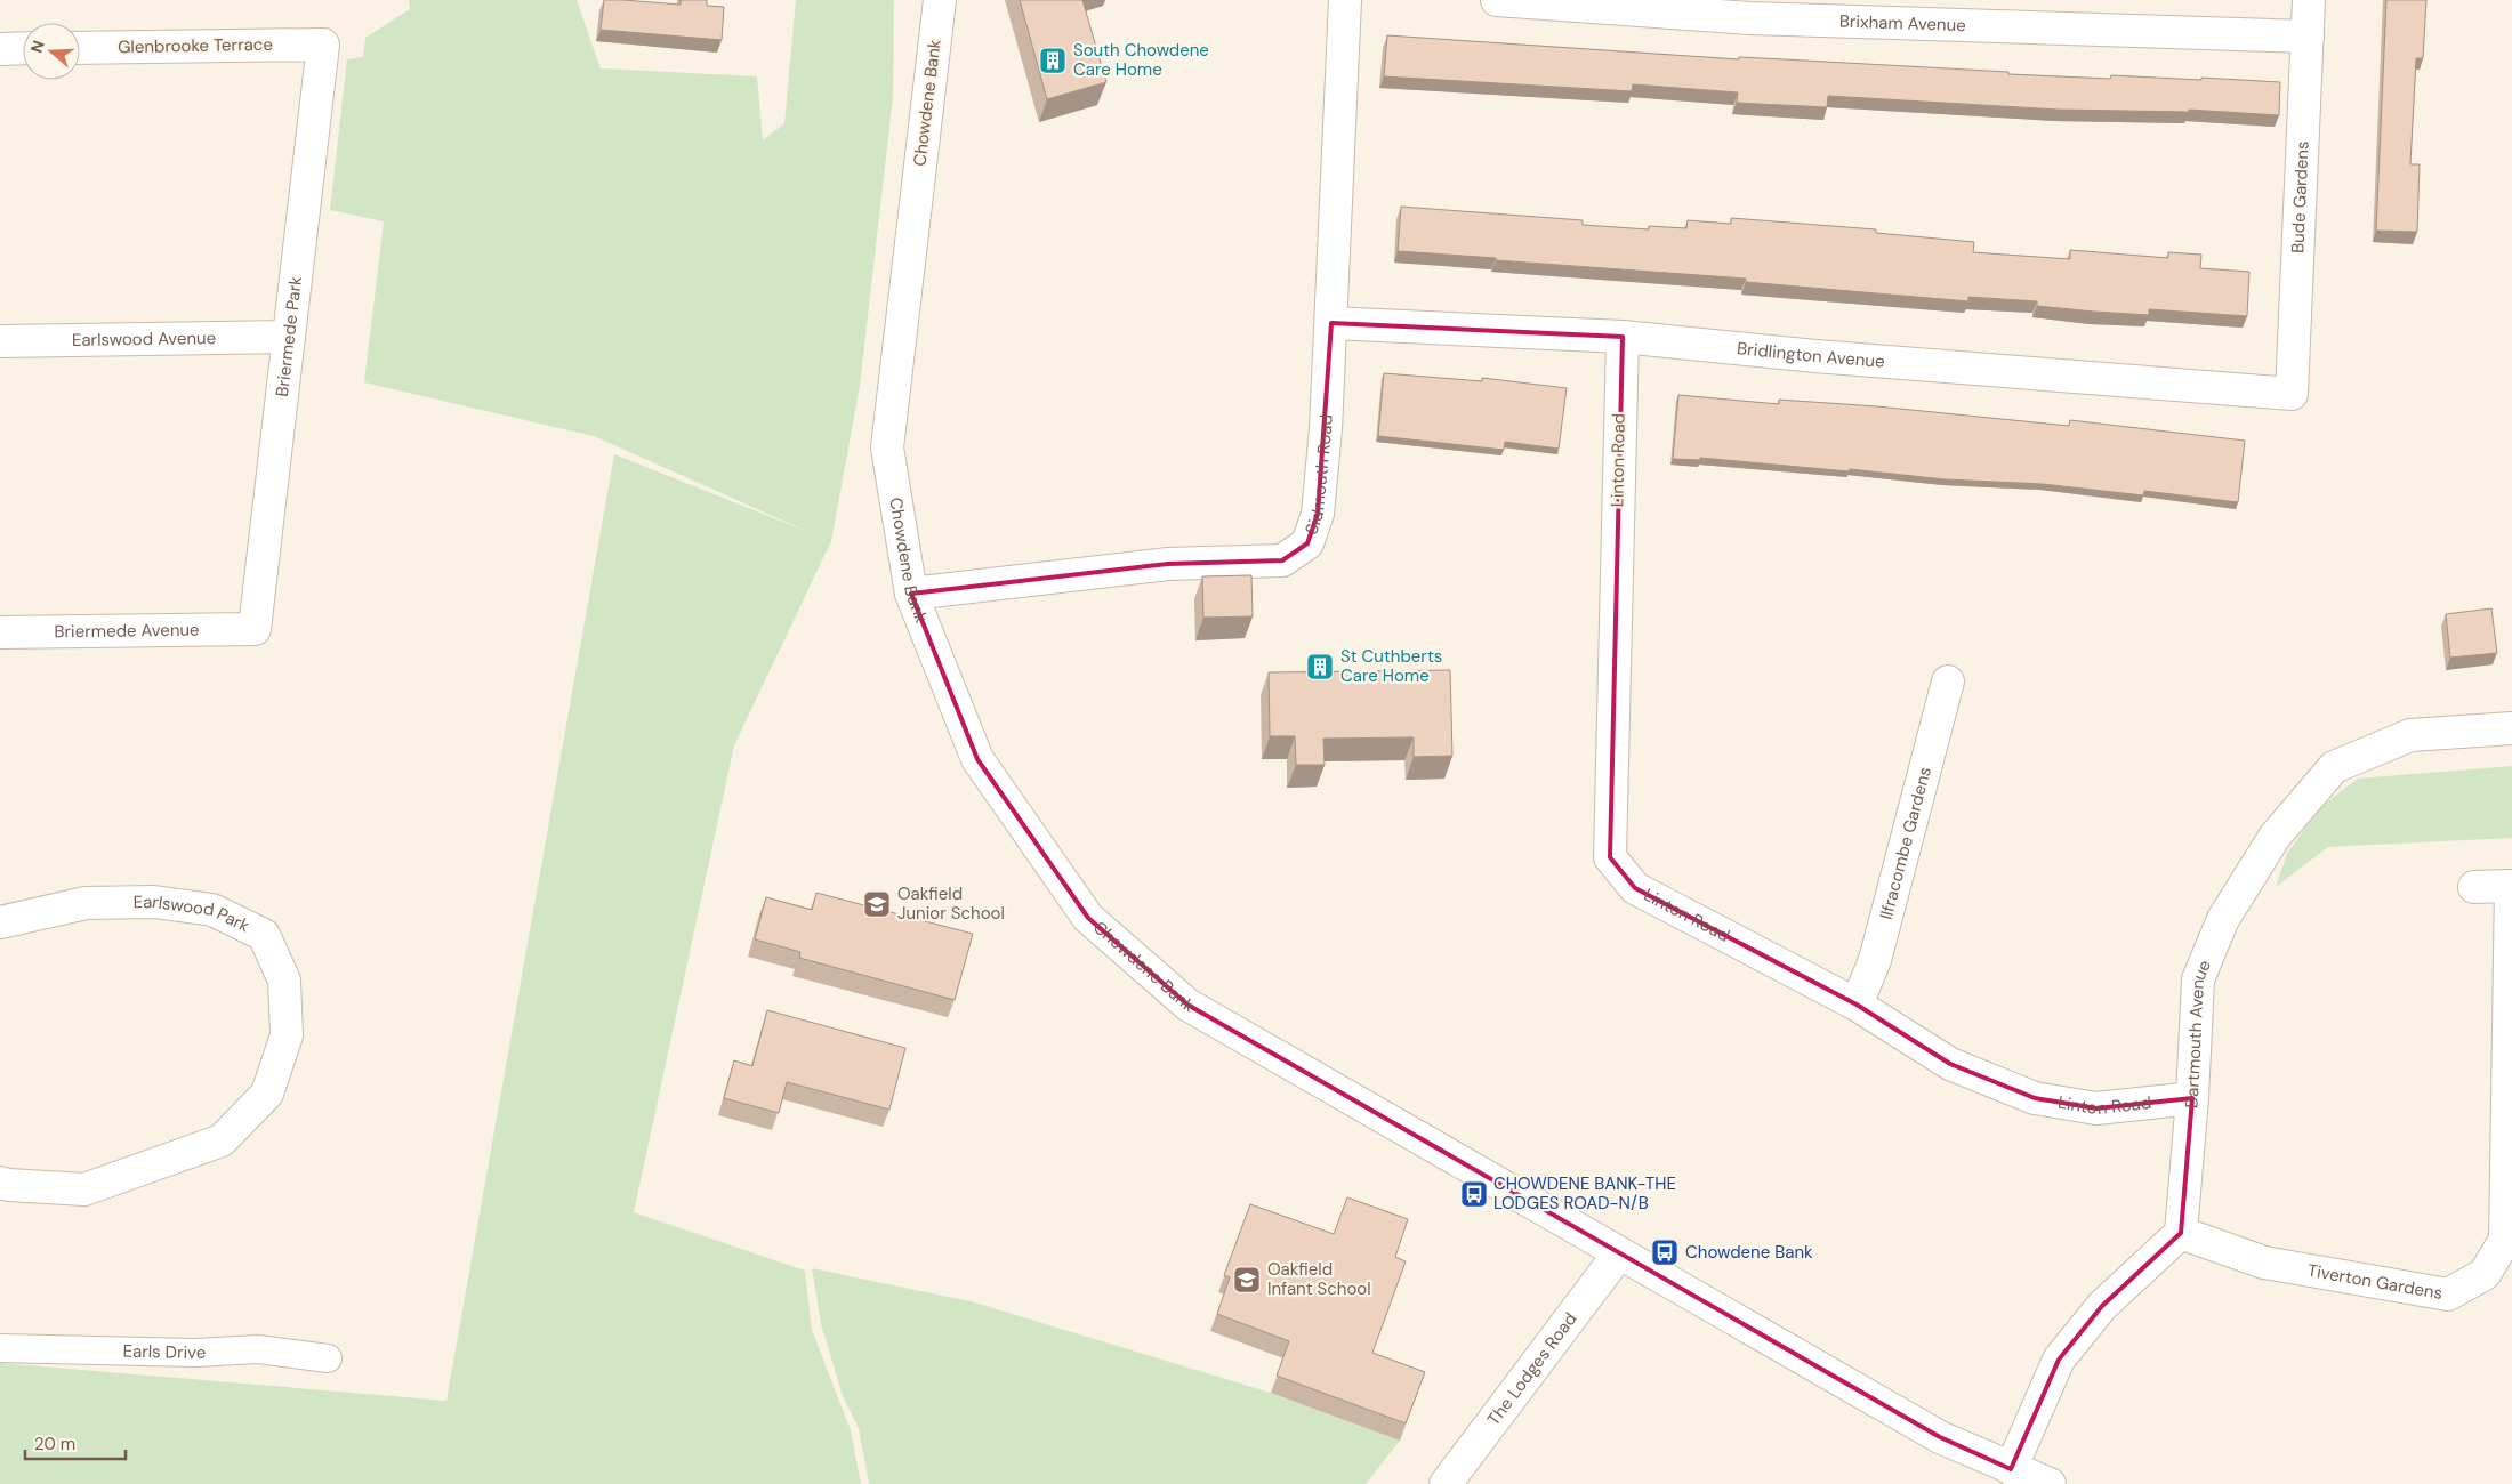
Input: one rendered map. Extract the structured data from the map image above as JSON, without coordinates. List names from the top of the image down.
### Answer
{
  "streets": {
    "street": [
      "Brixham Avenue",
      "Glenbrooke Terrace",
      "Chowdene Bank",
      "Bude Gardens",
      "Briermede Park",
      "Earlswood Avenue",
      "Bridlington Avenue",
      "Linton Road",
      "Sidmouth Road",
      "Briermede Avenue",
      "Ilfracombe Gardens",
      "Earlswood Park",
      "Dartmouth Avenue",
      "Tiverton Gardens",
      "Earls Drive",
      "The Lodges Road"
    ]
  },
  "crossings": [
    ["Brixham Avenue", "Bude Gardens"],
    ["Glenbrooke Terrace", "Briermede Park"],
    ["Chowdene Bank", "Sidmouth Road"],
    ["Chowdene Bank", "The Lodges Road"],
    ["Bude Gardens", "Bridlington Avenue"],
    ["Briermede Park", "Earlswood Avenue"],
    ["Briermede Park", "Briermede Avenue"],
    ["Bridlington Avenue", "Linton Road"],
    ["Bridlington Avenue", "Sidmouth Road"],
    ["Linton Road", "Ilfracombe Gardens"],
    ["Linton Road", "Dartmouth Avenue"],
    ["Dartmouth Avenue", "Tiverton Gardens"]
  ],
  "places": {
    "building": ["South Chowdene Care Home", "St Cuthberts Care Home"],
    "school or university": ["Oakfield Junior School", "Oakfield Infant School"],
    "bus stop": ["CHOWDENE BANK-THE LODGES ROAD-N/B", "Chowdene Bank"]
  },
  "scale_bar": "20 m",
  "north": "left"
}
